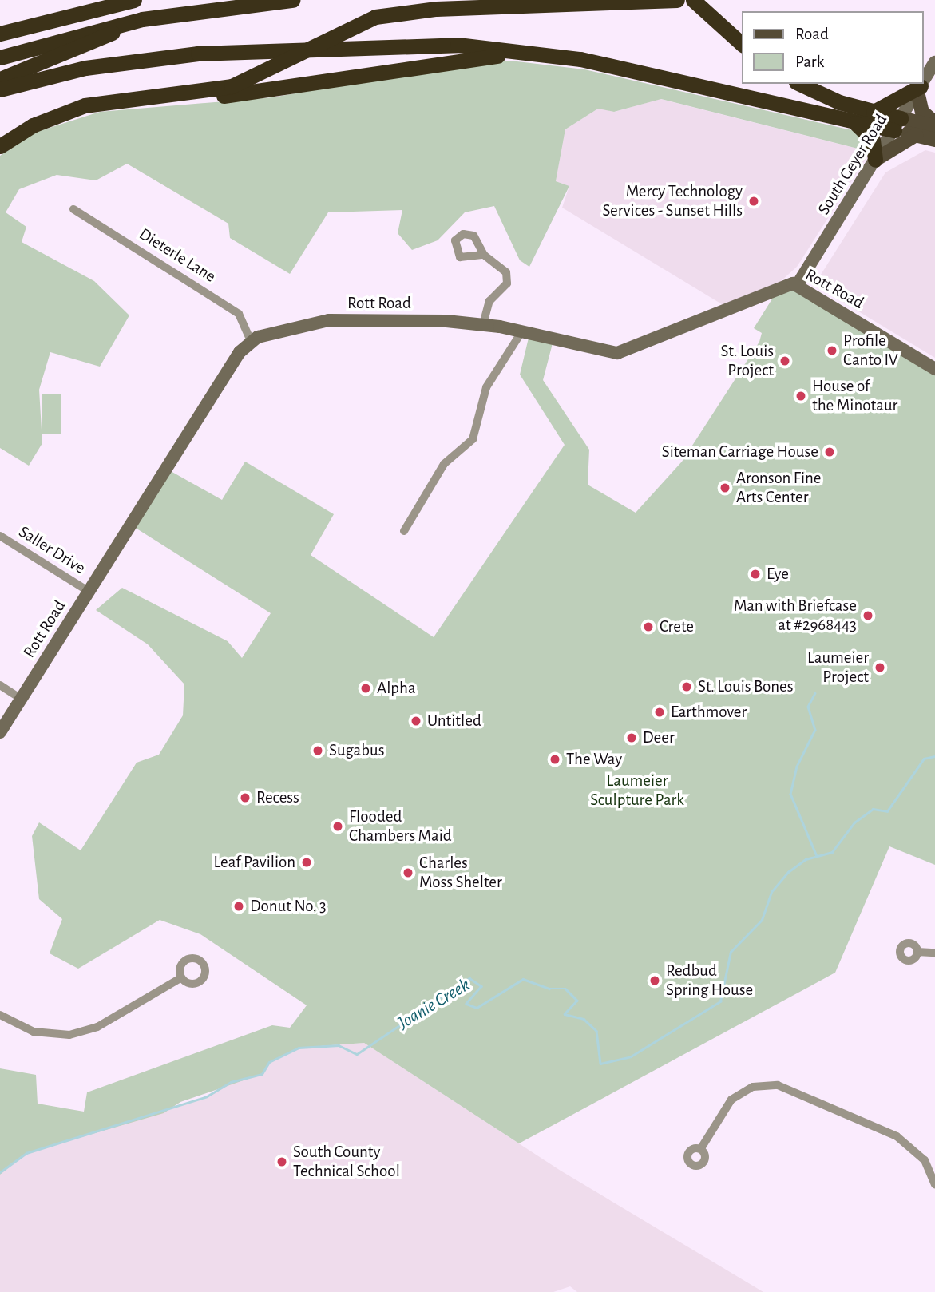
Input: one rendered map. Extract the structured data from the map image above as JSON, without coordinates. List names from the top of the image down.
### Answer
{
  "streets": {
    "street": [
      "South Geyer Road",
      "Dieterle Lane",
      "Rott Road",
      "Saller Drive"
    ]
  },
  "crossings": [
    ["South Geyer Road", "Rott Road"],
    ["Dieterle Lane", "Rott Road"],
    ["Rott Road", "Saller Drive"]
  ],
  "water": ["Joanie Creek"],
  "parks": ["Laumeier Sculpture Park"],
  "places": [
    "Mercy Technology Services - Sunset Hills",
    "Profile Canto IV",
    "St. Louis Project",
    "House of the Minotaur",
    "Siteman Carriage House",
    "Aronson Fine Arts Center",
    "Eye",
    "Man with Briefcase at #2968443",
    "Crete",
    "Laumeier Project",
    "St. Louis Bones",
    "Alpha",
    "Earthmover",
    "Untitled",
    "Deer",
    "Sugabus",
    "The Way",
    "Recess",
    "Flooded Chambers Maid",
    "Leaf Pavilion",
    "Charles Moss Shelter",
    "Donut No. 3",
    "Redbud Spring House",
    "South County Technical School"
  ],
  "legend": ["Road", "Park"]
}
